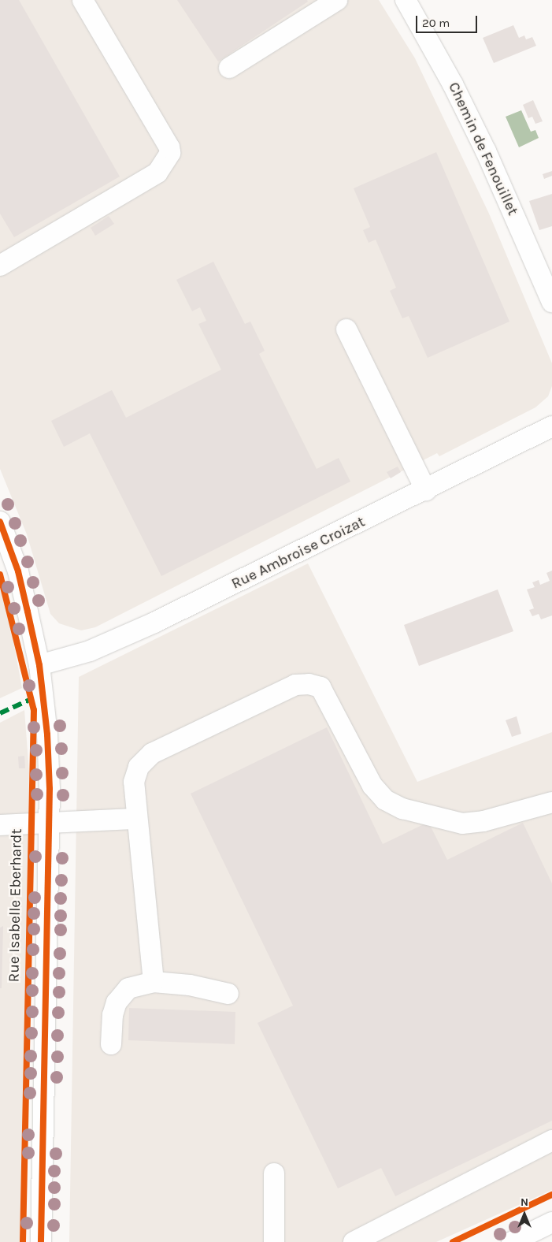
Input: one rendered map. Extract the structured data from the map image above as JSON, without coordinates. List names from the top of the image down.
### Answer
{
  "streets": {
    "street": ["Chemin de Fenouillet", "Rue Ambroise Croizat", "Rue Isabelle Eberhardt"]
  },
  "crossings": [
    ["Rue Ambroise Croizat", "Rue Isabelle Eberhardt"]
  ],
  "scale_bar": "20 m",
  "north": "top"
}
